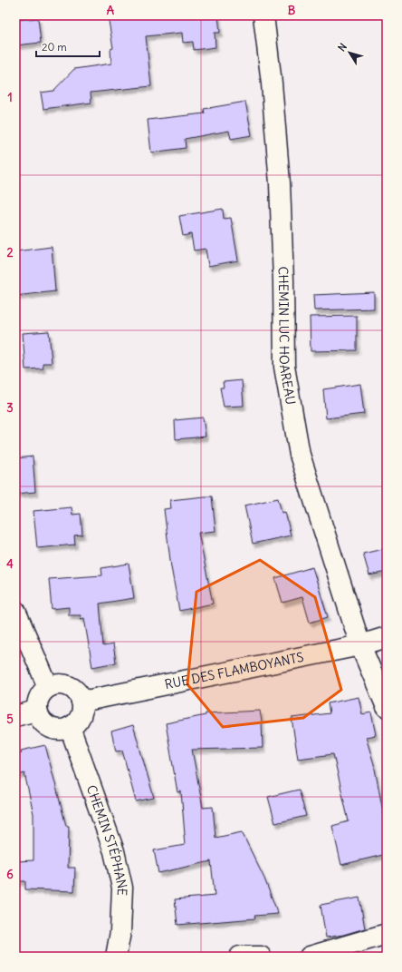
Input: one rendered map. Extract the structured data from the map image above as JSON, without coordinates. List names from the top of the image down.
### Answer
{
  "streets": {
    "street": ["CHEMIN LUC HOAREAU", "RUE DES FLAMBOYANTS", "CHEMIN STÉPHANE"]
  },
  "crossings": [
    ["CHEMIN LUC HOAREAU", "RUE DES FLAMBOYANTS"],
    ["RUE DES FLAMBOYANTS", "CHEMIN STÉPHANE"]
  ],
  "scale_bar": "20 m",
  "north": "top left",
  "grid": {
    "columns": ["A", "B"],
    "rows": [
      "1",
      "2",
      "3",
      "4",
      "5",
      "6"
    ]
  }
}
